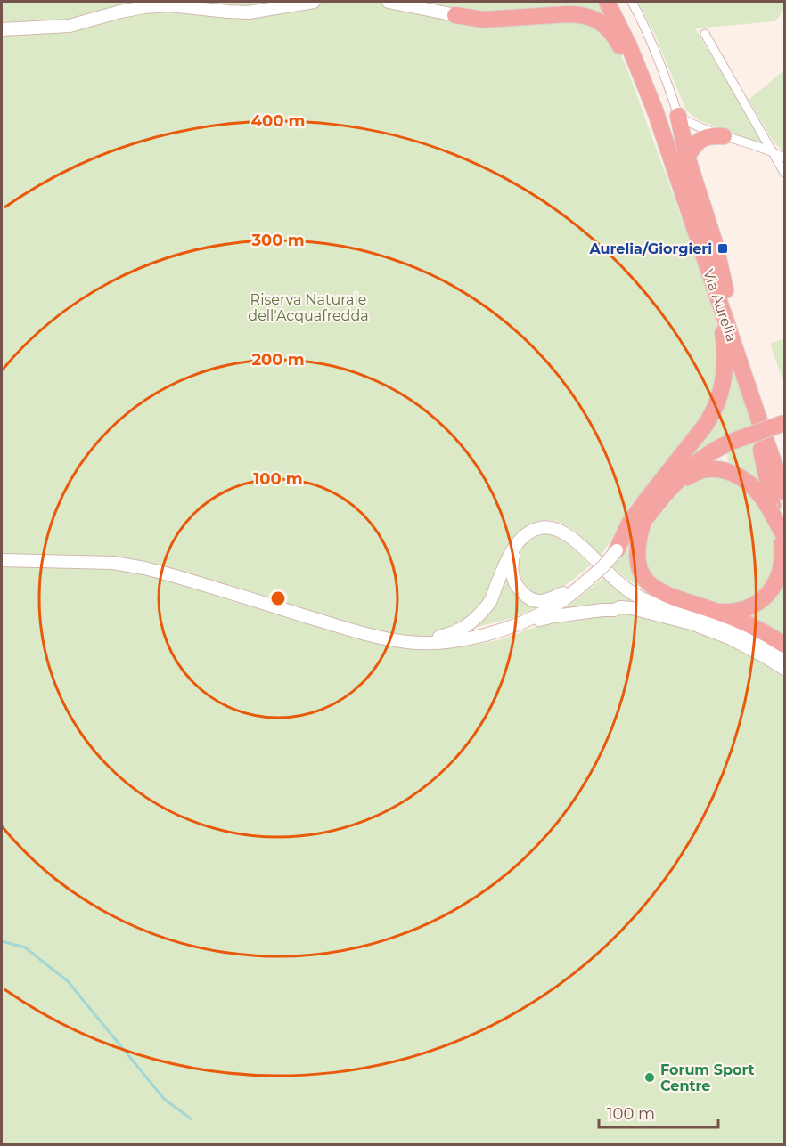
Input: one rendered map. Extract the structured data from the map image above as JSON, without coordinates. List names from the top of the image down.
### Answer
{
  "streets": {
    "highway": ["Via Aurelia"]
  },
  "parks": ["Riserva Naturale dell'Acquafredda"],
  "places": {
    "transit": ["Aurelia/Giorgieri"],
    "other": ["Forum Sport Centre"]
  },
  "scale_bar": "100 m",
  "rings": [
    "400 m",
    "300 m",
    "200 m",
    "100 m"
  ]
}
